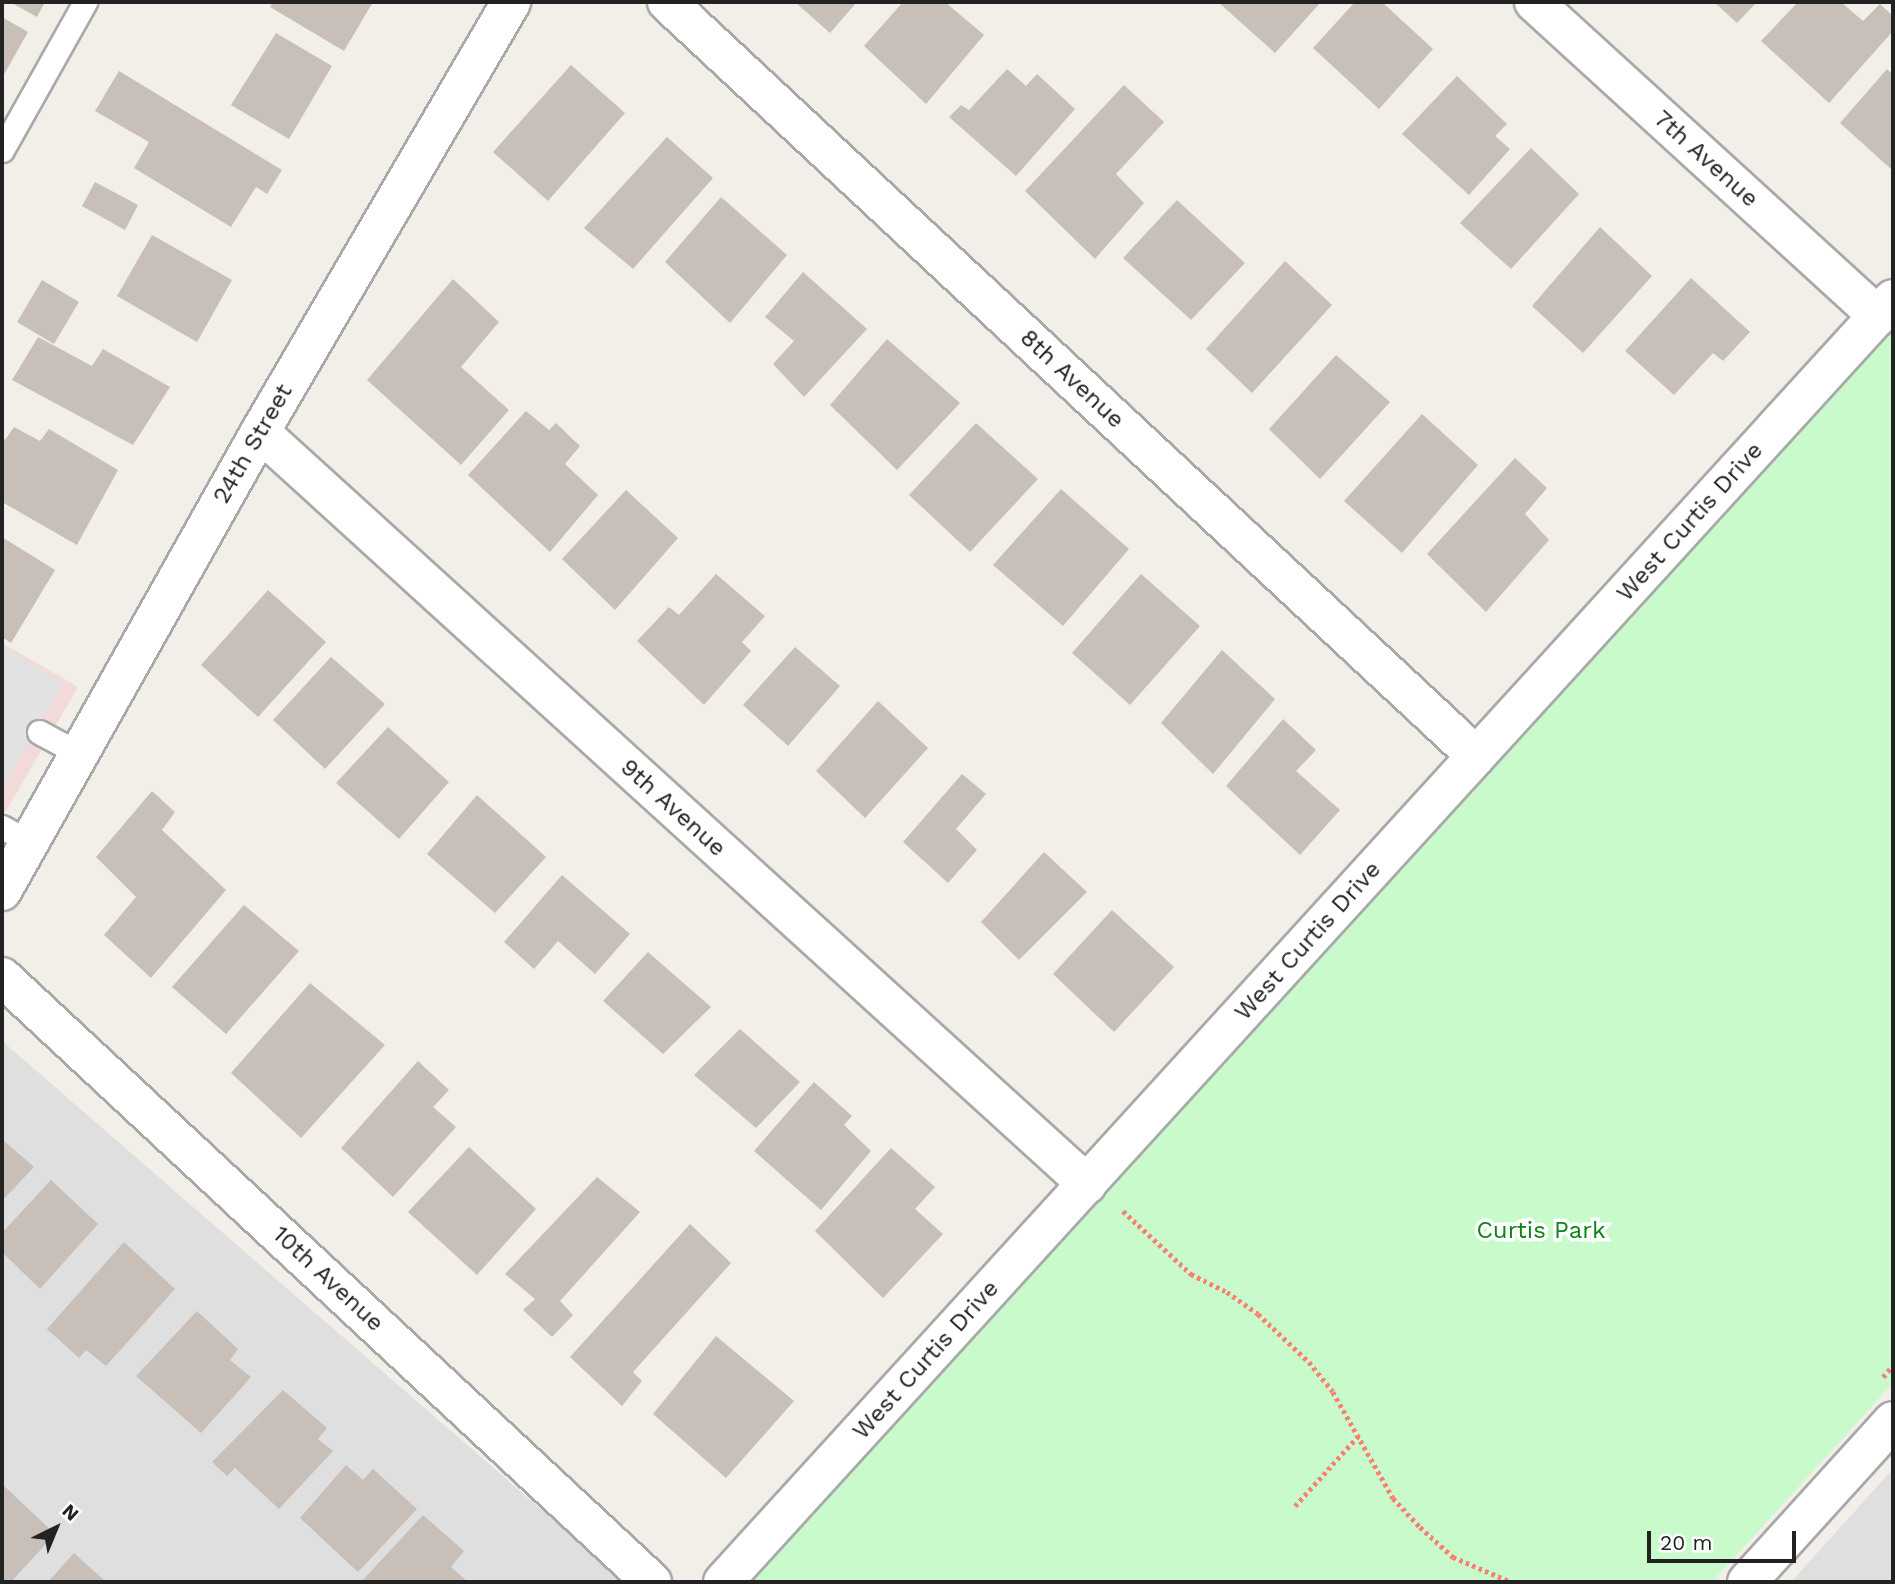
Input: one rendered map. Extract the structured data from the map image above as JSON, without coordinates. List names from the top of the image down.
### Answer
{
  "streets": {
    "street": [
      "7th Avenue",
      "8th Avenue",
      "24th Street",
      "West Curtis Drive",
      "9th Avenue",
      "10th Avenue"
    ]
  },
  "crossings": [
    ["7th Avenue", "West Curtis Drive"],
    ["8th Avenue", "West Curtis Drive"],
    ["24th Street", "9th Avenue"],
    ["West Curtis Drive", "9th Avenue"]
  ],
  "parks": ["Curtis Park"],
  "scale_bar": "20 m",
  "north": "top right"
}
